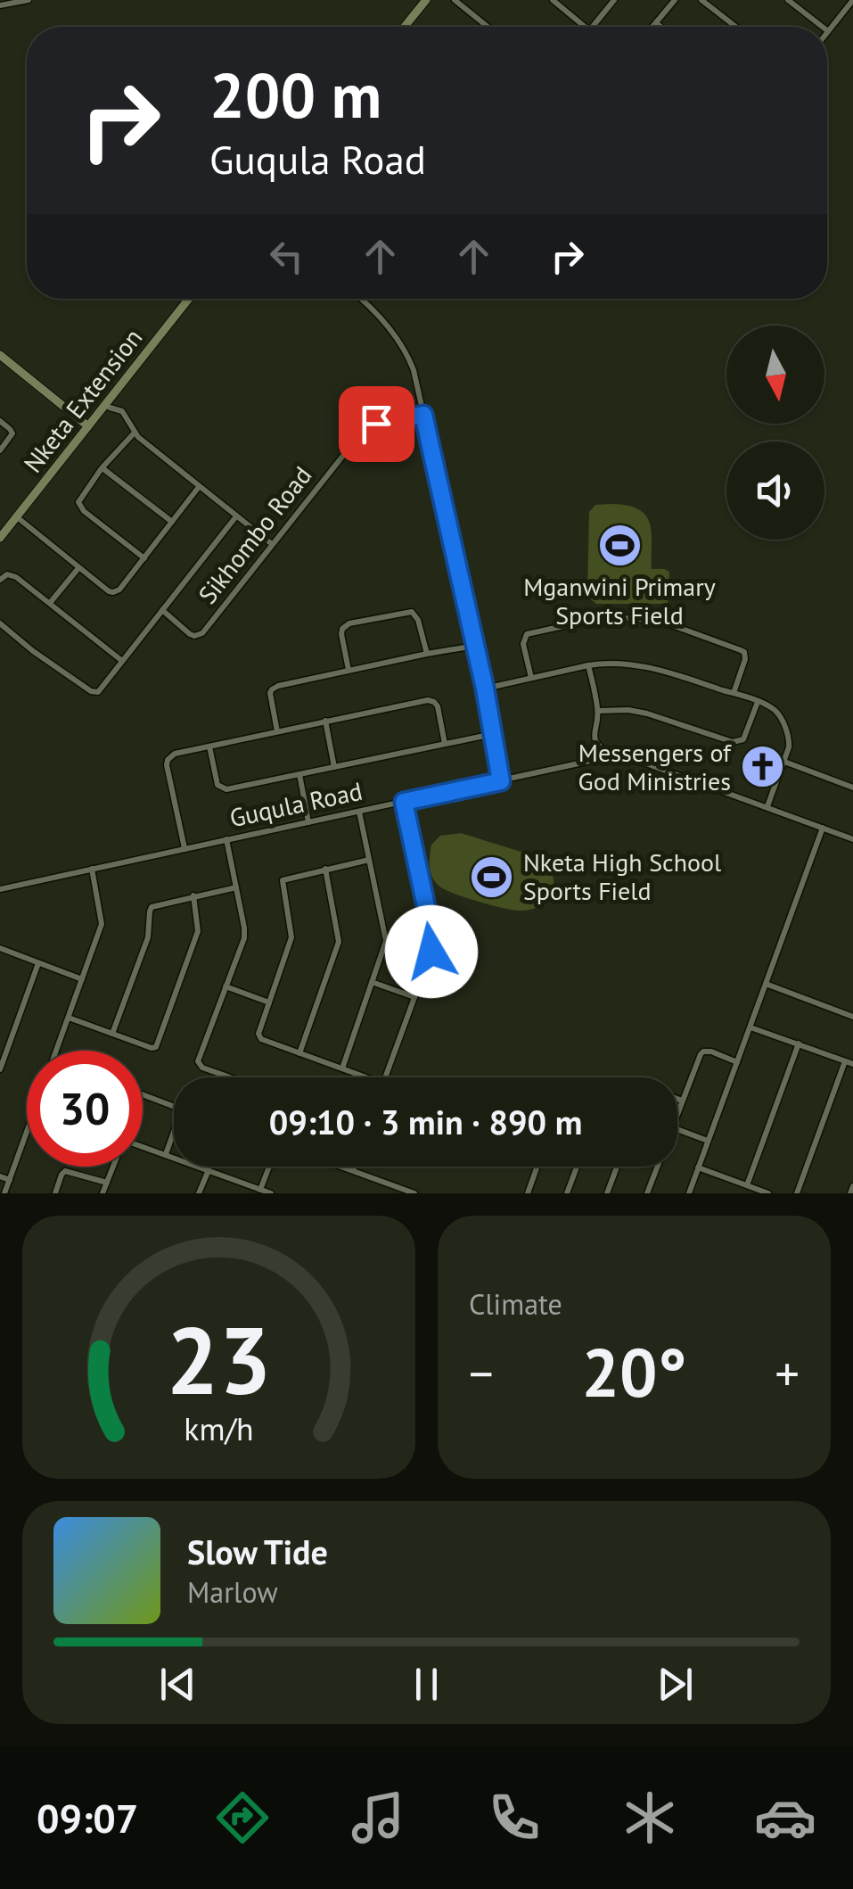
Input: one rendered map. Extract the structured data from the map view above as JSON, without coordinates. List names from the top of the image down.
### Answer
{
  "streets": {
    "street": ["Nketa Extension", "Sikhombo Road", "Guqula Road"]
  },
  "places": {
    "sports": ["Mganwini Primary Sports Field", "Nketa High School Sports Field"],
    "church": ["Messengers of God Ministries"]
  },
  "north": "bottom",
  "page": {
    "turn": ["200 m", "Guqula Road"],
    "limit": "30",
    "trip": "09:10 · 3 min · 890 m",
    "tile": "Climate",
    "heat": ["−", "20°", "+"],
    "song": ["Slow Tide", "Marlow"],
    "tabs": "09:07",
    "gauge": ["23", "km/h"]
  }
}
